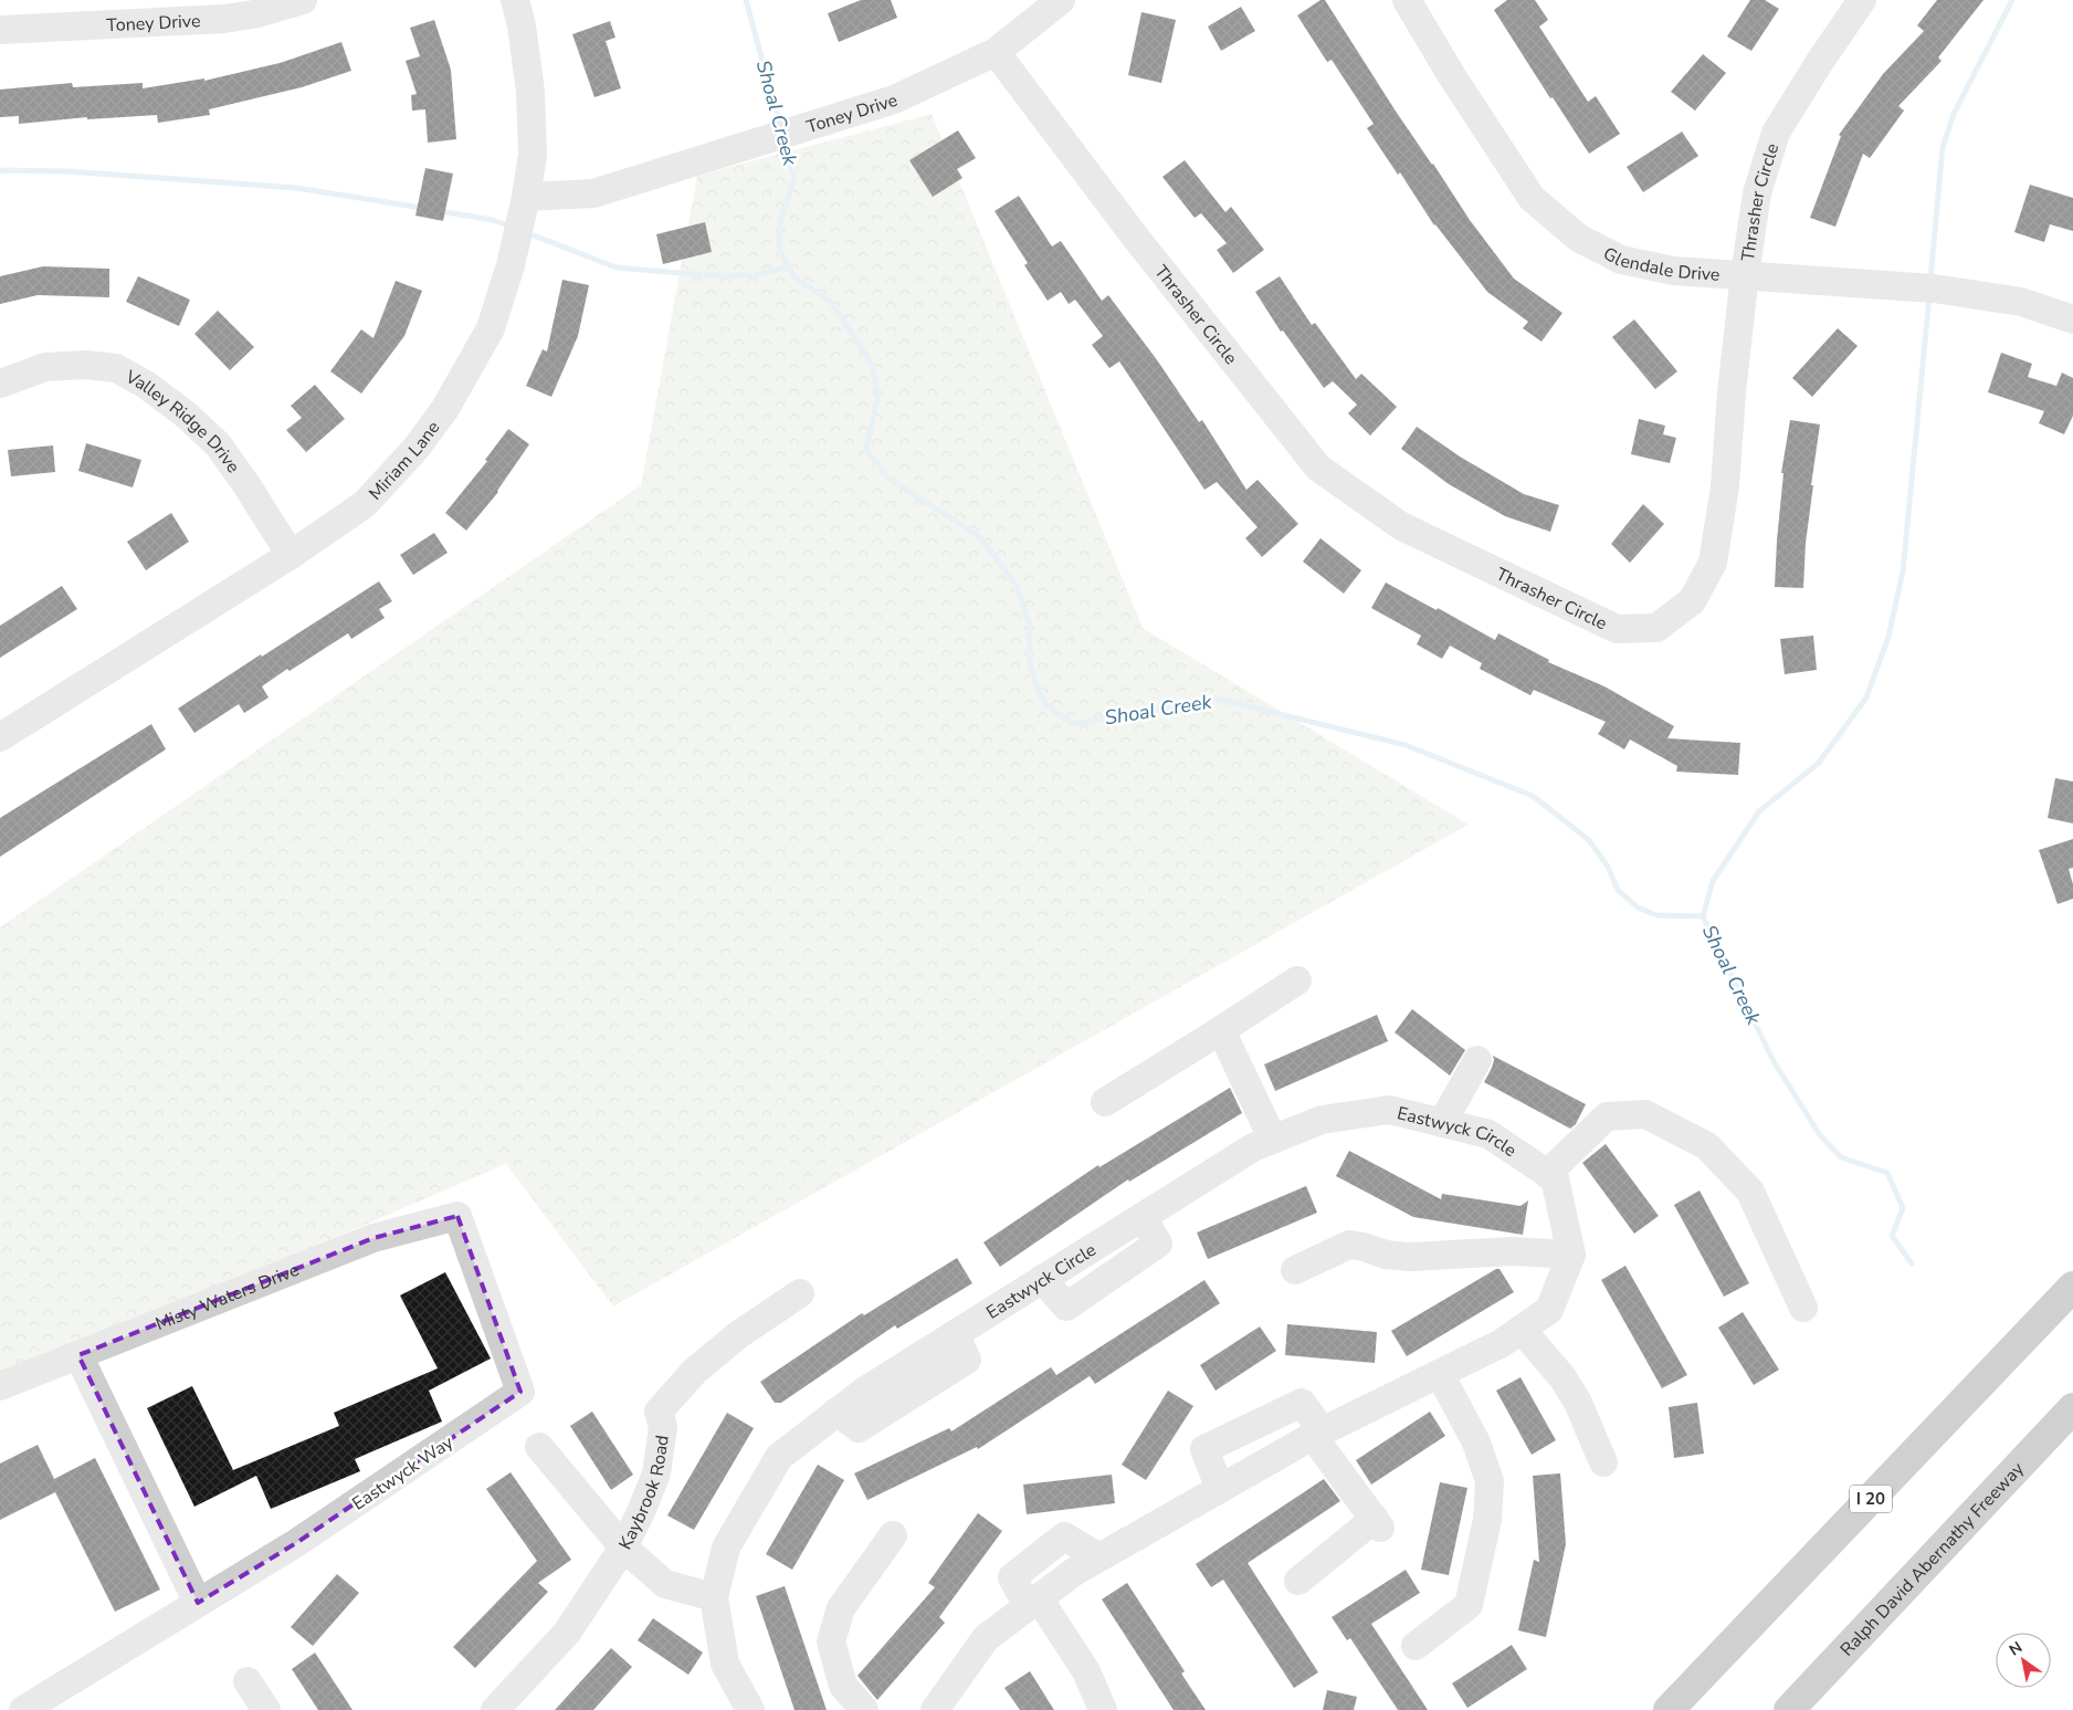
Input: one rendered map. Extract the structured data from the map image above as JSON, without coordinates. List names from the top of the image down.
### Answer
{
  "streets": {
    "highway": ["I 20", "Ralph David Abernathy Freeway"],
    "street": [
      "Toney Drive",
      "Thrasher Circle",
      "Glendale Drive",
      "Valley Ridge Drive",
      "Miriam Lane",
      "Eastwyck Circle",
      "Misty Waters Drive",
      "Eastwyck Way",
      "Kaybrook Road"
    ]
  },
  "crossings": [
    ["Toney Drive", "Thrasher Circle"],
    ["Toney Drive", "Miriam Lane"],
    ["Thrasher Circle", "Glendale Drive"],
    ["Valley Ridge Drive", "Miriam Lane"],
    ["Misty Waters Drive", "Eastwyck Way"]
  ],
  "water": ["Shoal Creek"],
  "north": "top left"
}
